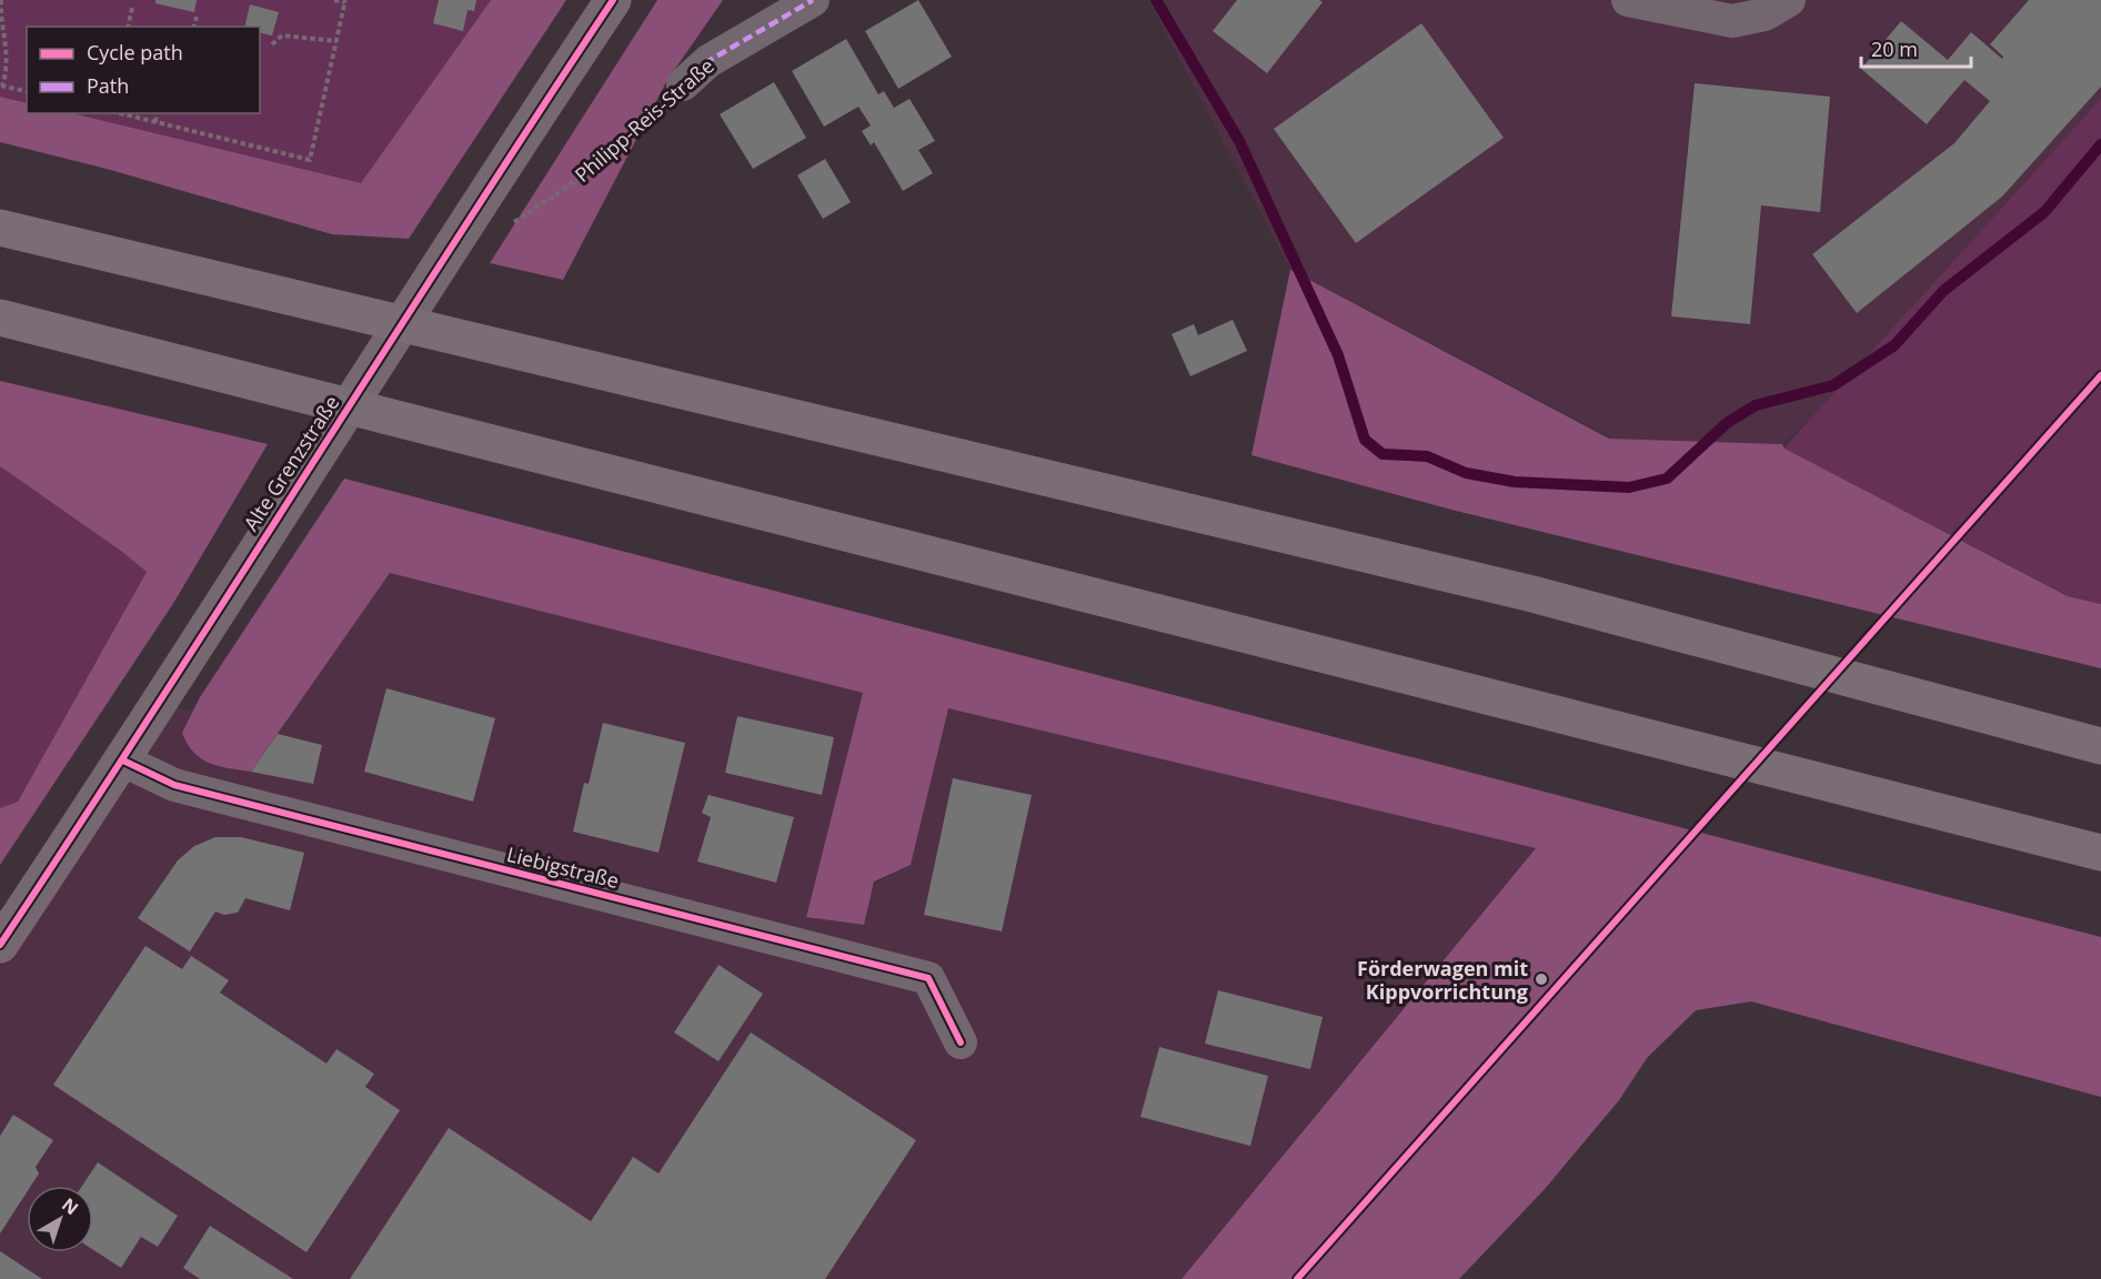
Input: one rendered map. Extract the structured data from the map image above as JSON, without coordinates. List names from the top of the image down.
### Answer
{
  "streets": {
    "street": ["Philipp-Reis-Straße", "Alte Grenzstraße", "Liebigstraße"]
  },
  "crossings": [
    ["Alte Grenzstraße", "Liebigstraße"]
  ],
  "places": ["Förderwagen mit Kippvorrichtung"],
  "legend": ["Cycle path", "Path"],
  "scale_bar": "20 m",
  "north": "top right"
}
